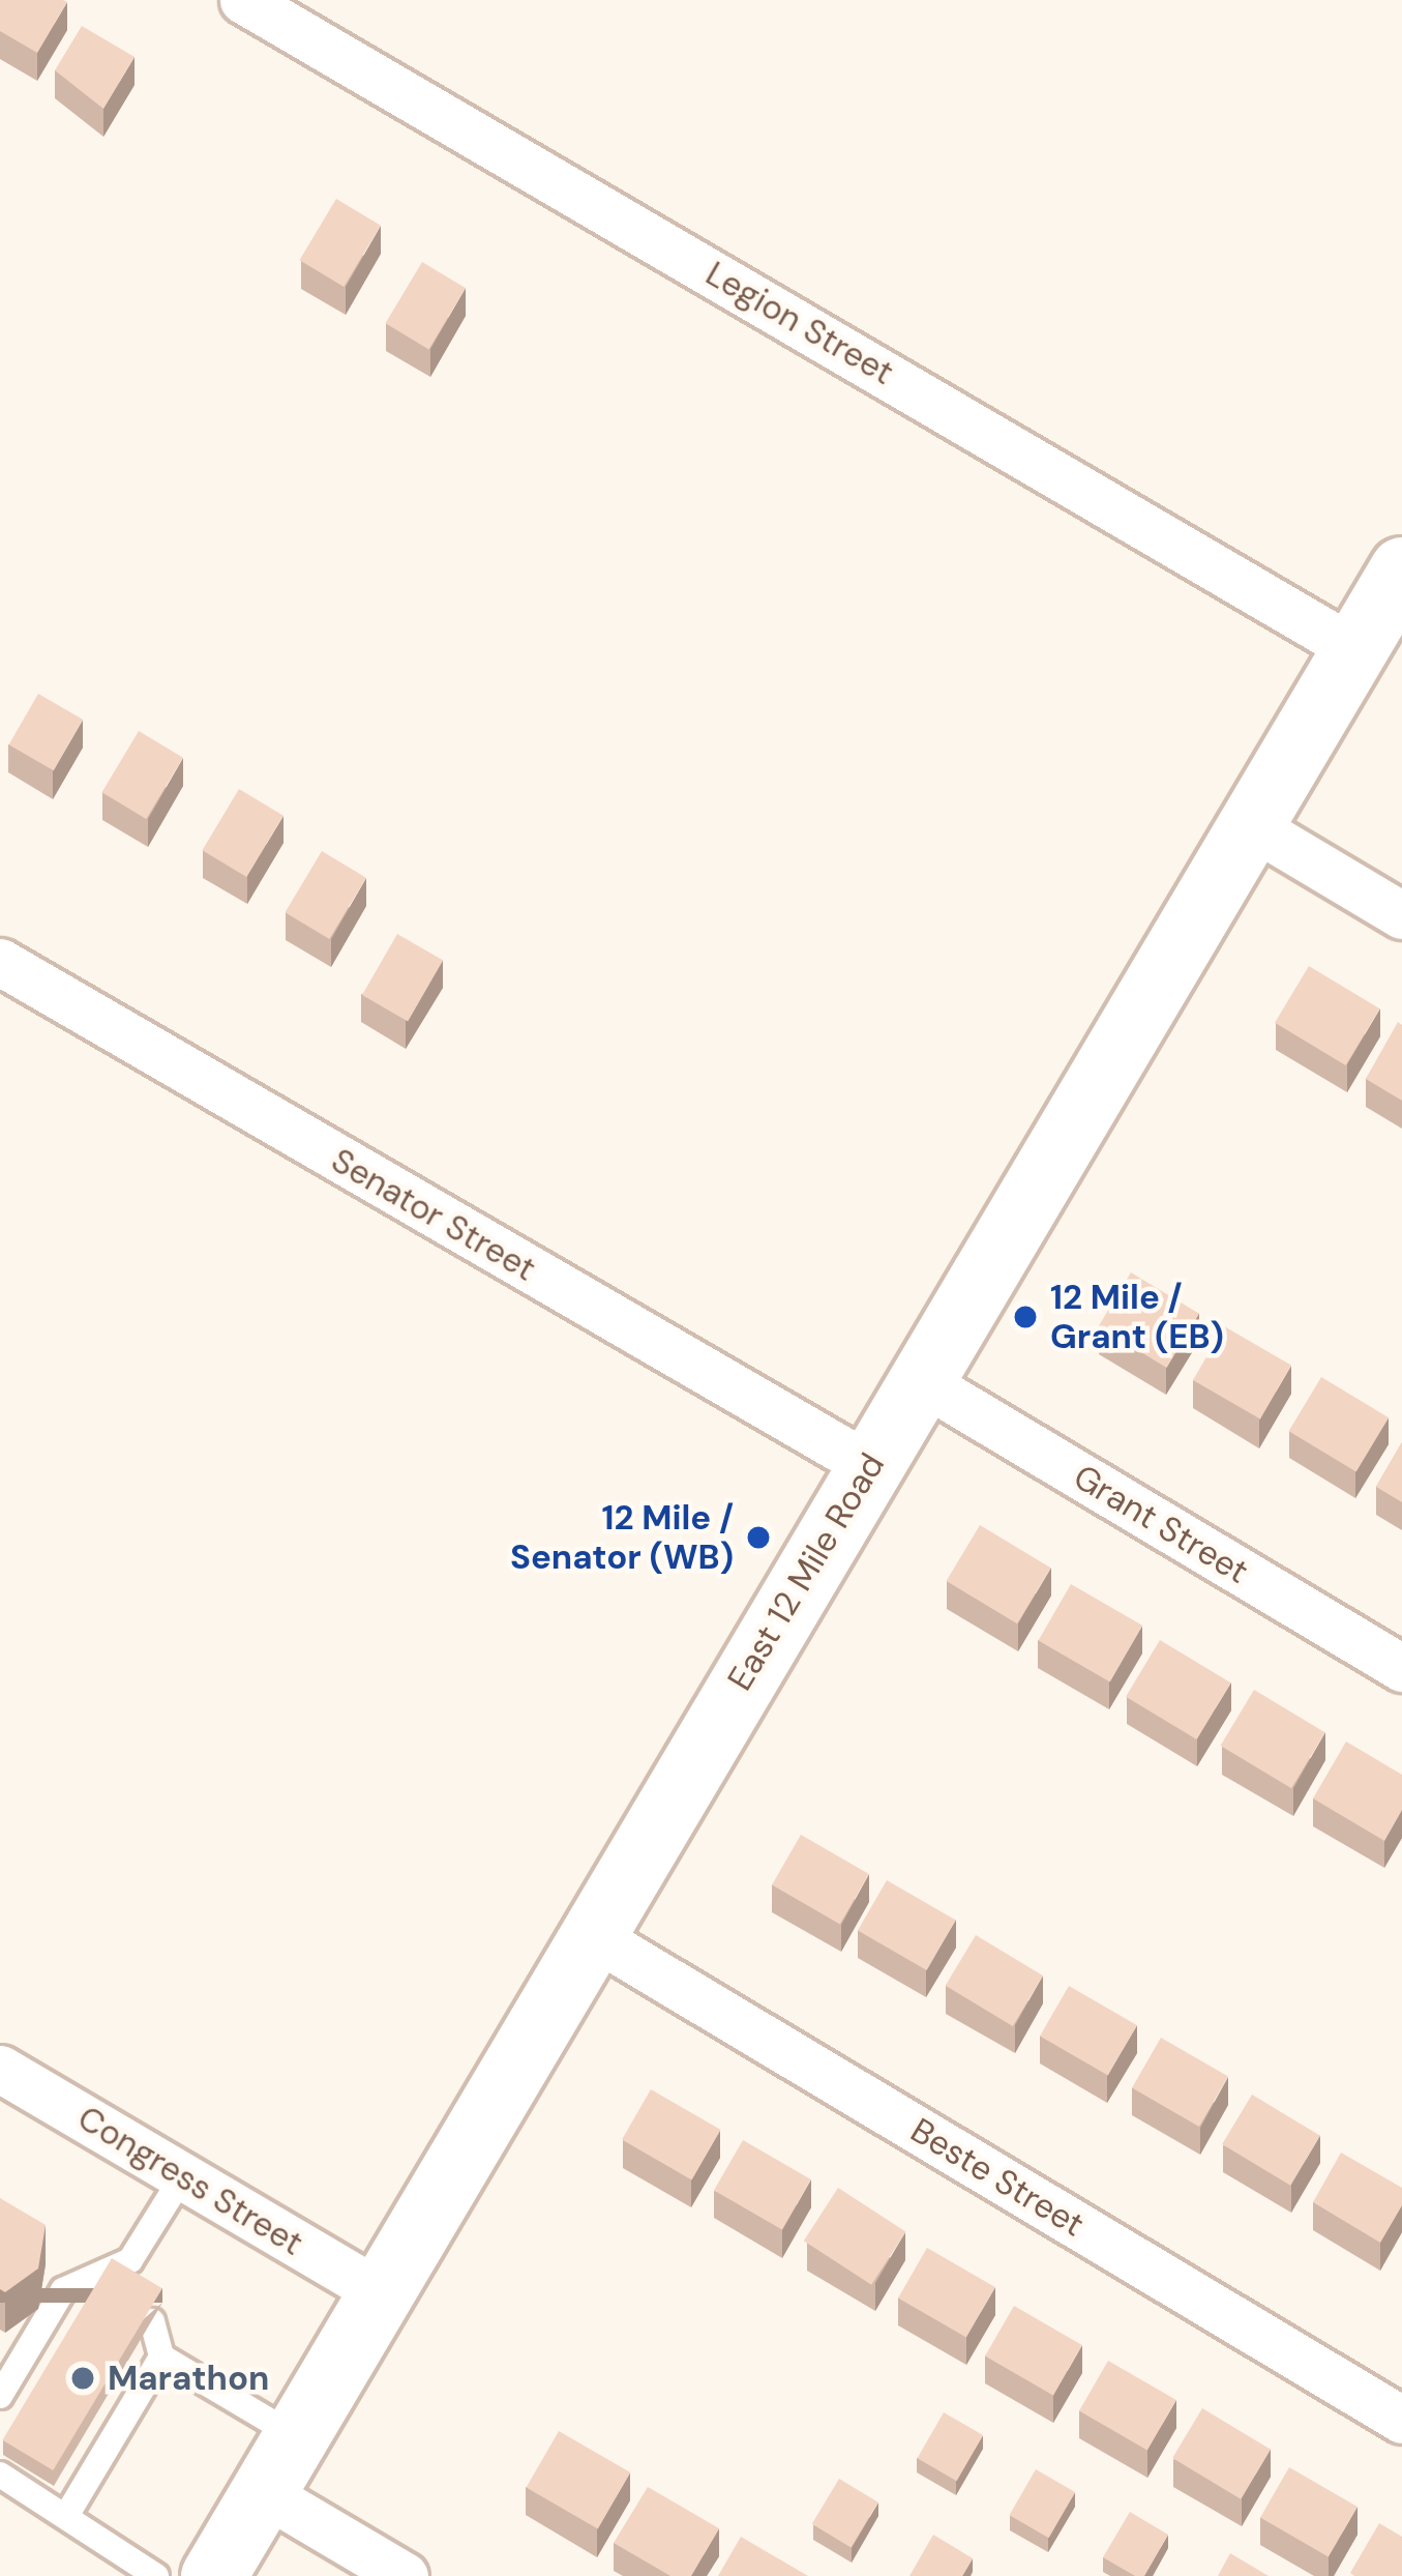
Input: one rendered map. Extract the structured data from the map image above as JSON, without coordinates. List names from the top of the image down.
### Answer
{
  "streets": {
    "main road": ["East 12 Mile Road"],
    "street": [
      "Legion Street",
      "Senator Street",
      "Grant Street",
      "Beste Street",
      "Congress Street"
    ]
  },
  "crossings": [
    ["Legion Street", "East 12 Mile Road"],
    ["Senator Street", "East 12 Mile Road"],
    ["Grant Street", "East 12 Mile Road"],
    ["East 12 Mile Road", "Beste Street"],
    ["East 12 Mile Road", "Congress Street"]
  ],
  "places": ["12 Mile / Grant (EB)", "12 Mile / Senator (WB)", "Marathon"]
}
